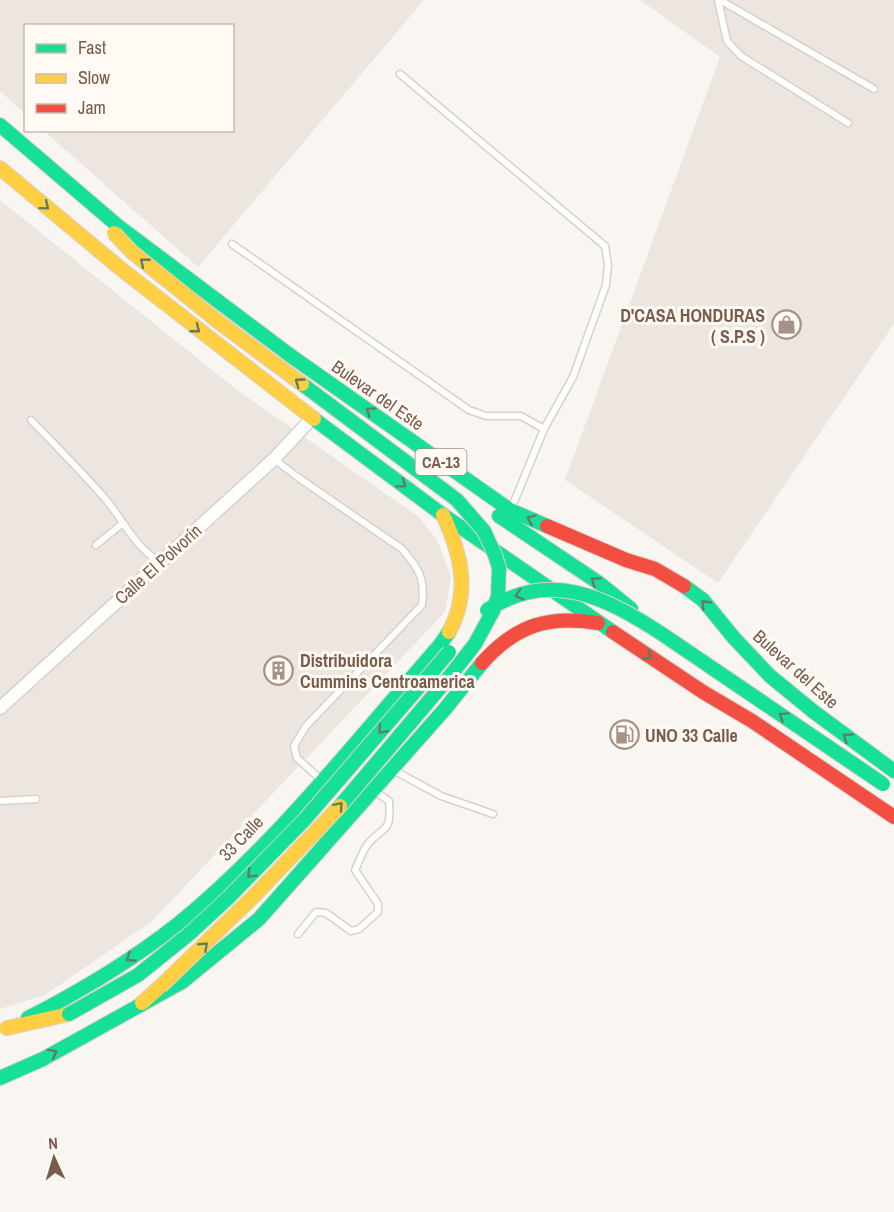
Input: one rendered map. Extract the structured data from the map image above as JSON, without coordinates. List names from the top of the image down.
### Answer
{
  "streets": {
    "main road": ["Bulevar del Este", "CA-13", "33 Calle"],
    "street": ["Calle El Polvorín"]
  },
  "crossings": [
    ["CA-13", "Calle El Polvorín"],
    ["CA-13", "33 Calle"]
  ],
  "places": {
    "shop": ["D'CASA HONDURAS ( S.P.S )"],
    "building": ["Distribuidora Cummins Centroamerica"],
    "fuel station": ["UNO 33 Calle"]
  },
  "legend": ["Fast", "Slow", "Jam"],
  "north": "top"
}
